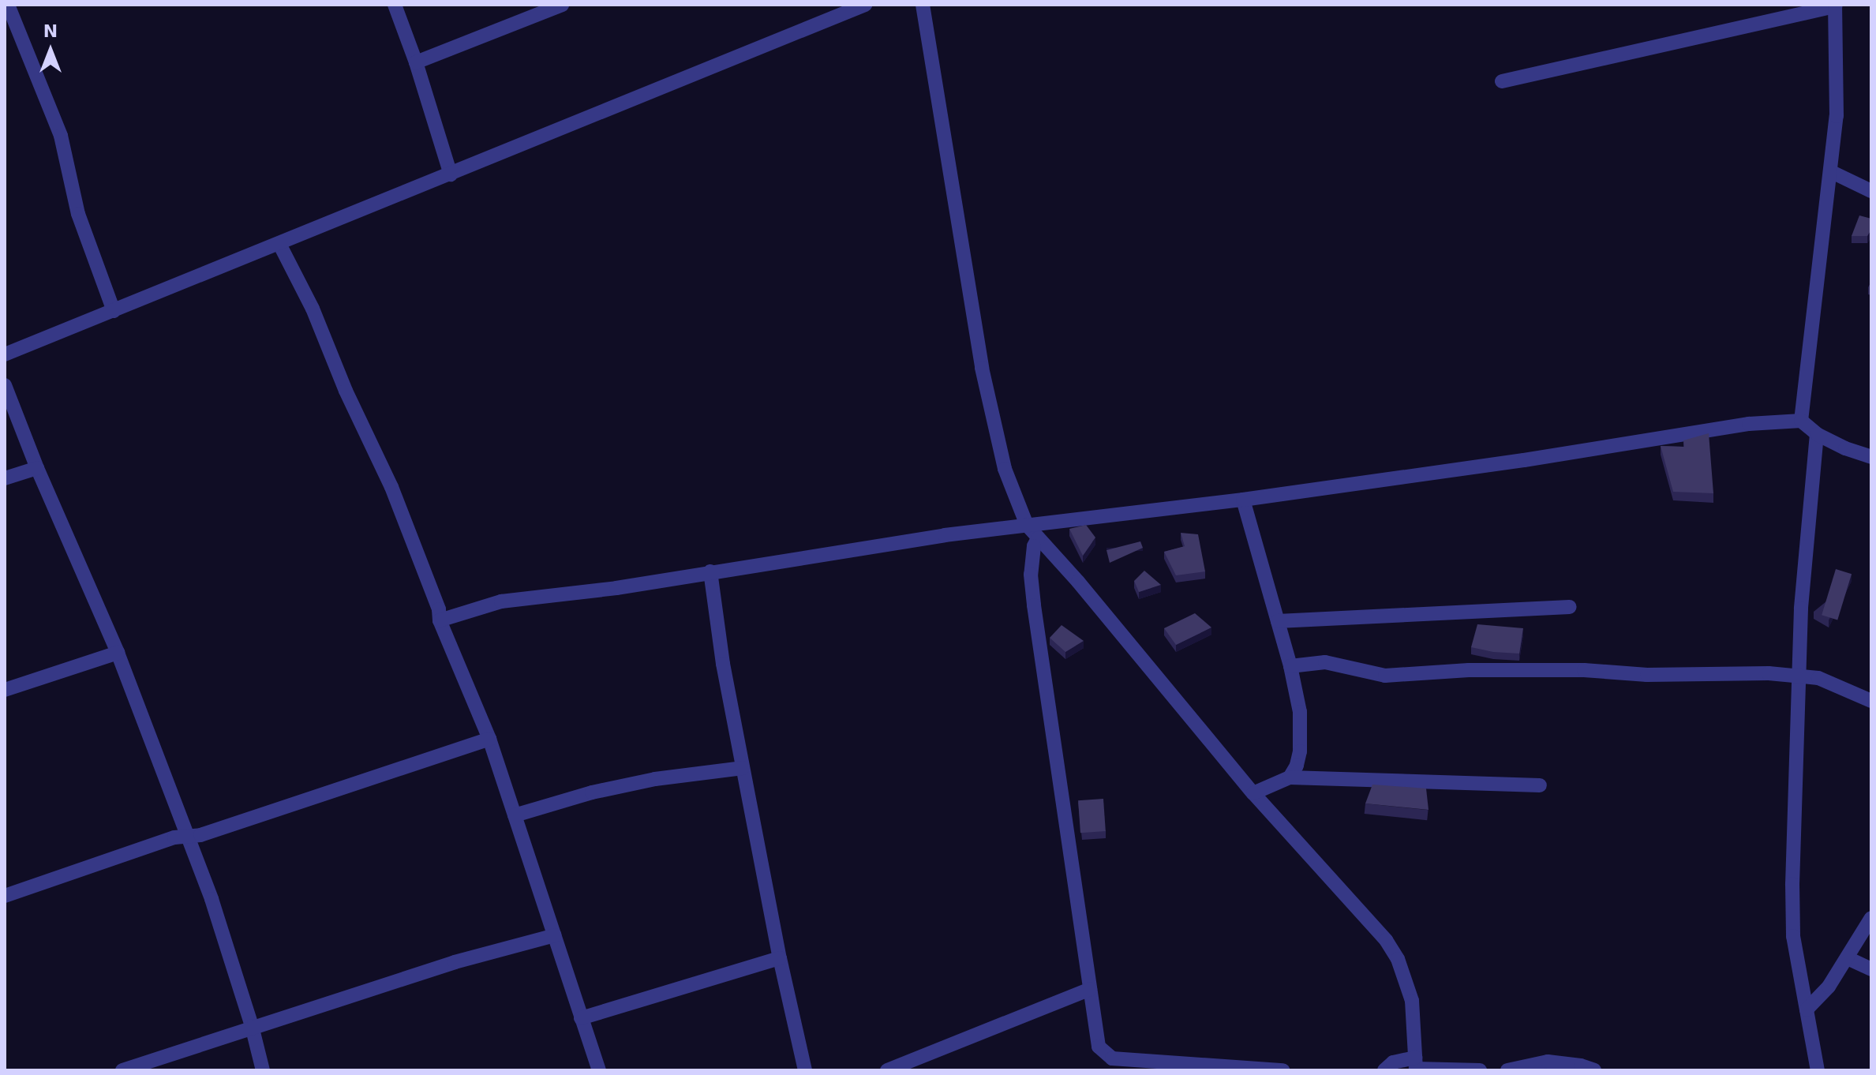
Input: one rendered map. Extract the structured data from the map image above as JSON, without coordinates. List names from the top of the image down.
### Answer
{
  "north": "top"
}
